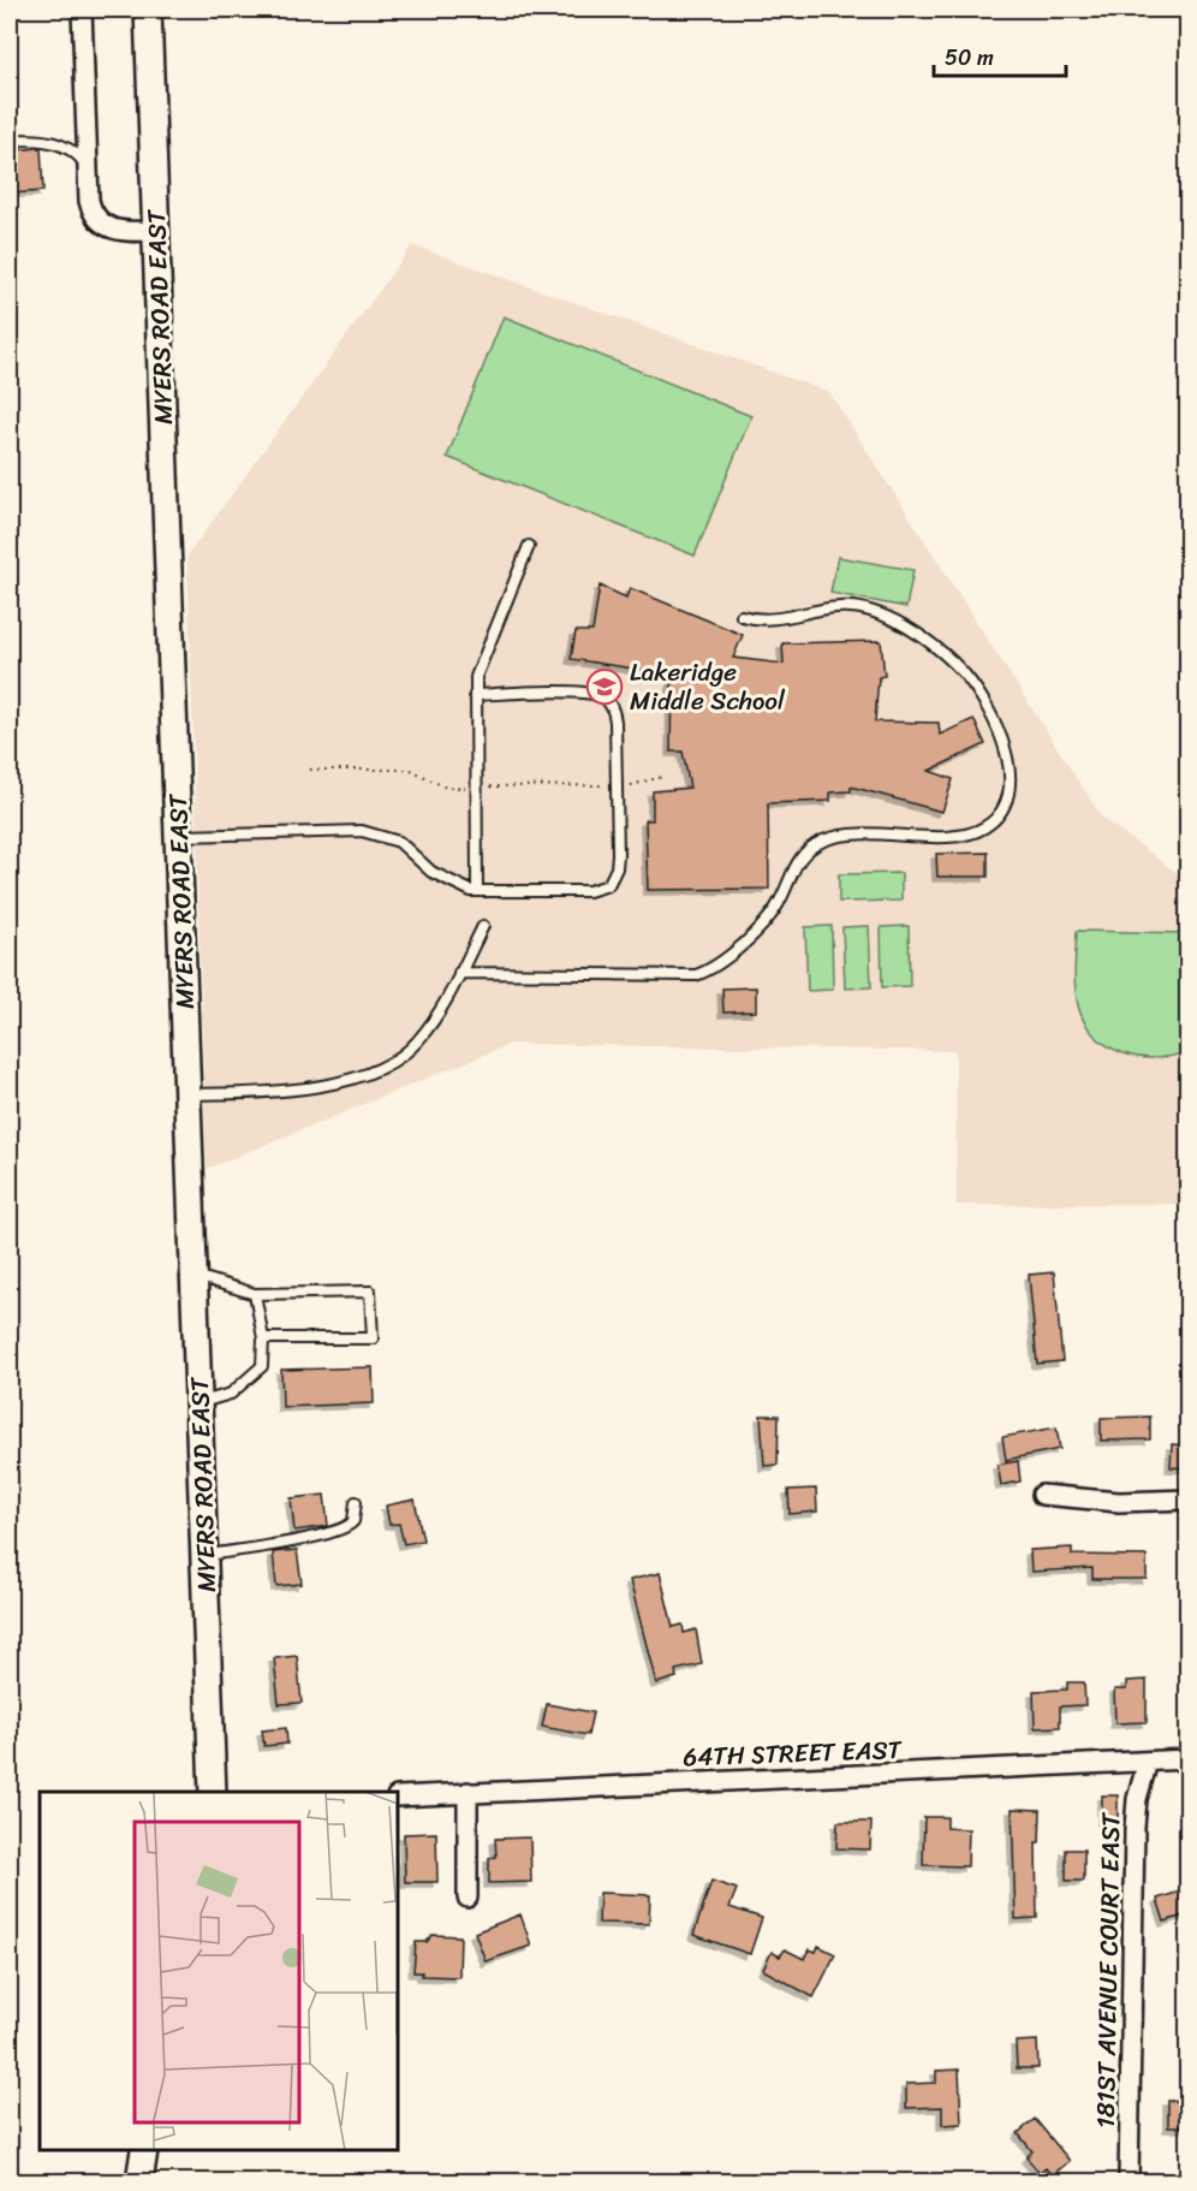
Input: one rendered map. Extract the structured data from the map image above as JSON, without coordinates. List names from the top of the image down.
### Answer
{
  "streets": {
    "street": ["MYERS ROAD EAST", "64TH STREET EAST", "181ST AVENUE COURT EAST"]
  },
  "crossings": [
    ["64TH STREET EAST", "181ST AVENUE COURT EAST"]
  ],
  "places": {
    "school or university": ["Lakeridge Middle School"]
  },
  "scale_bar": "50 m"
}
